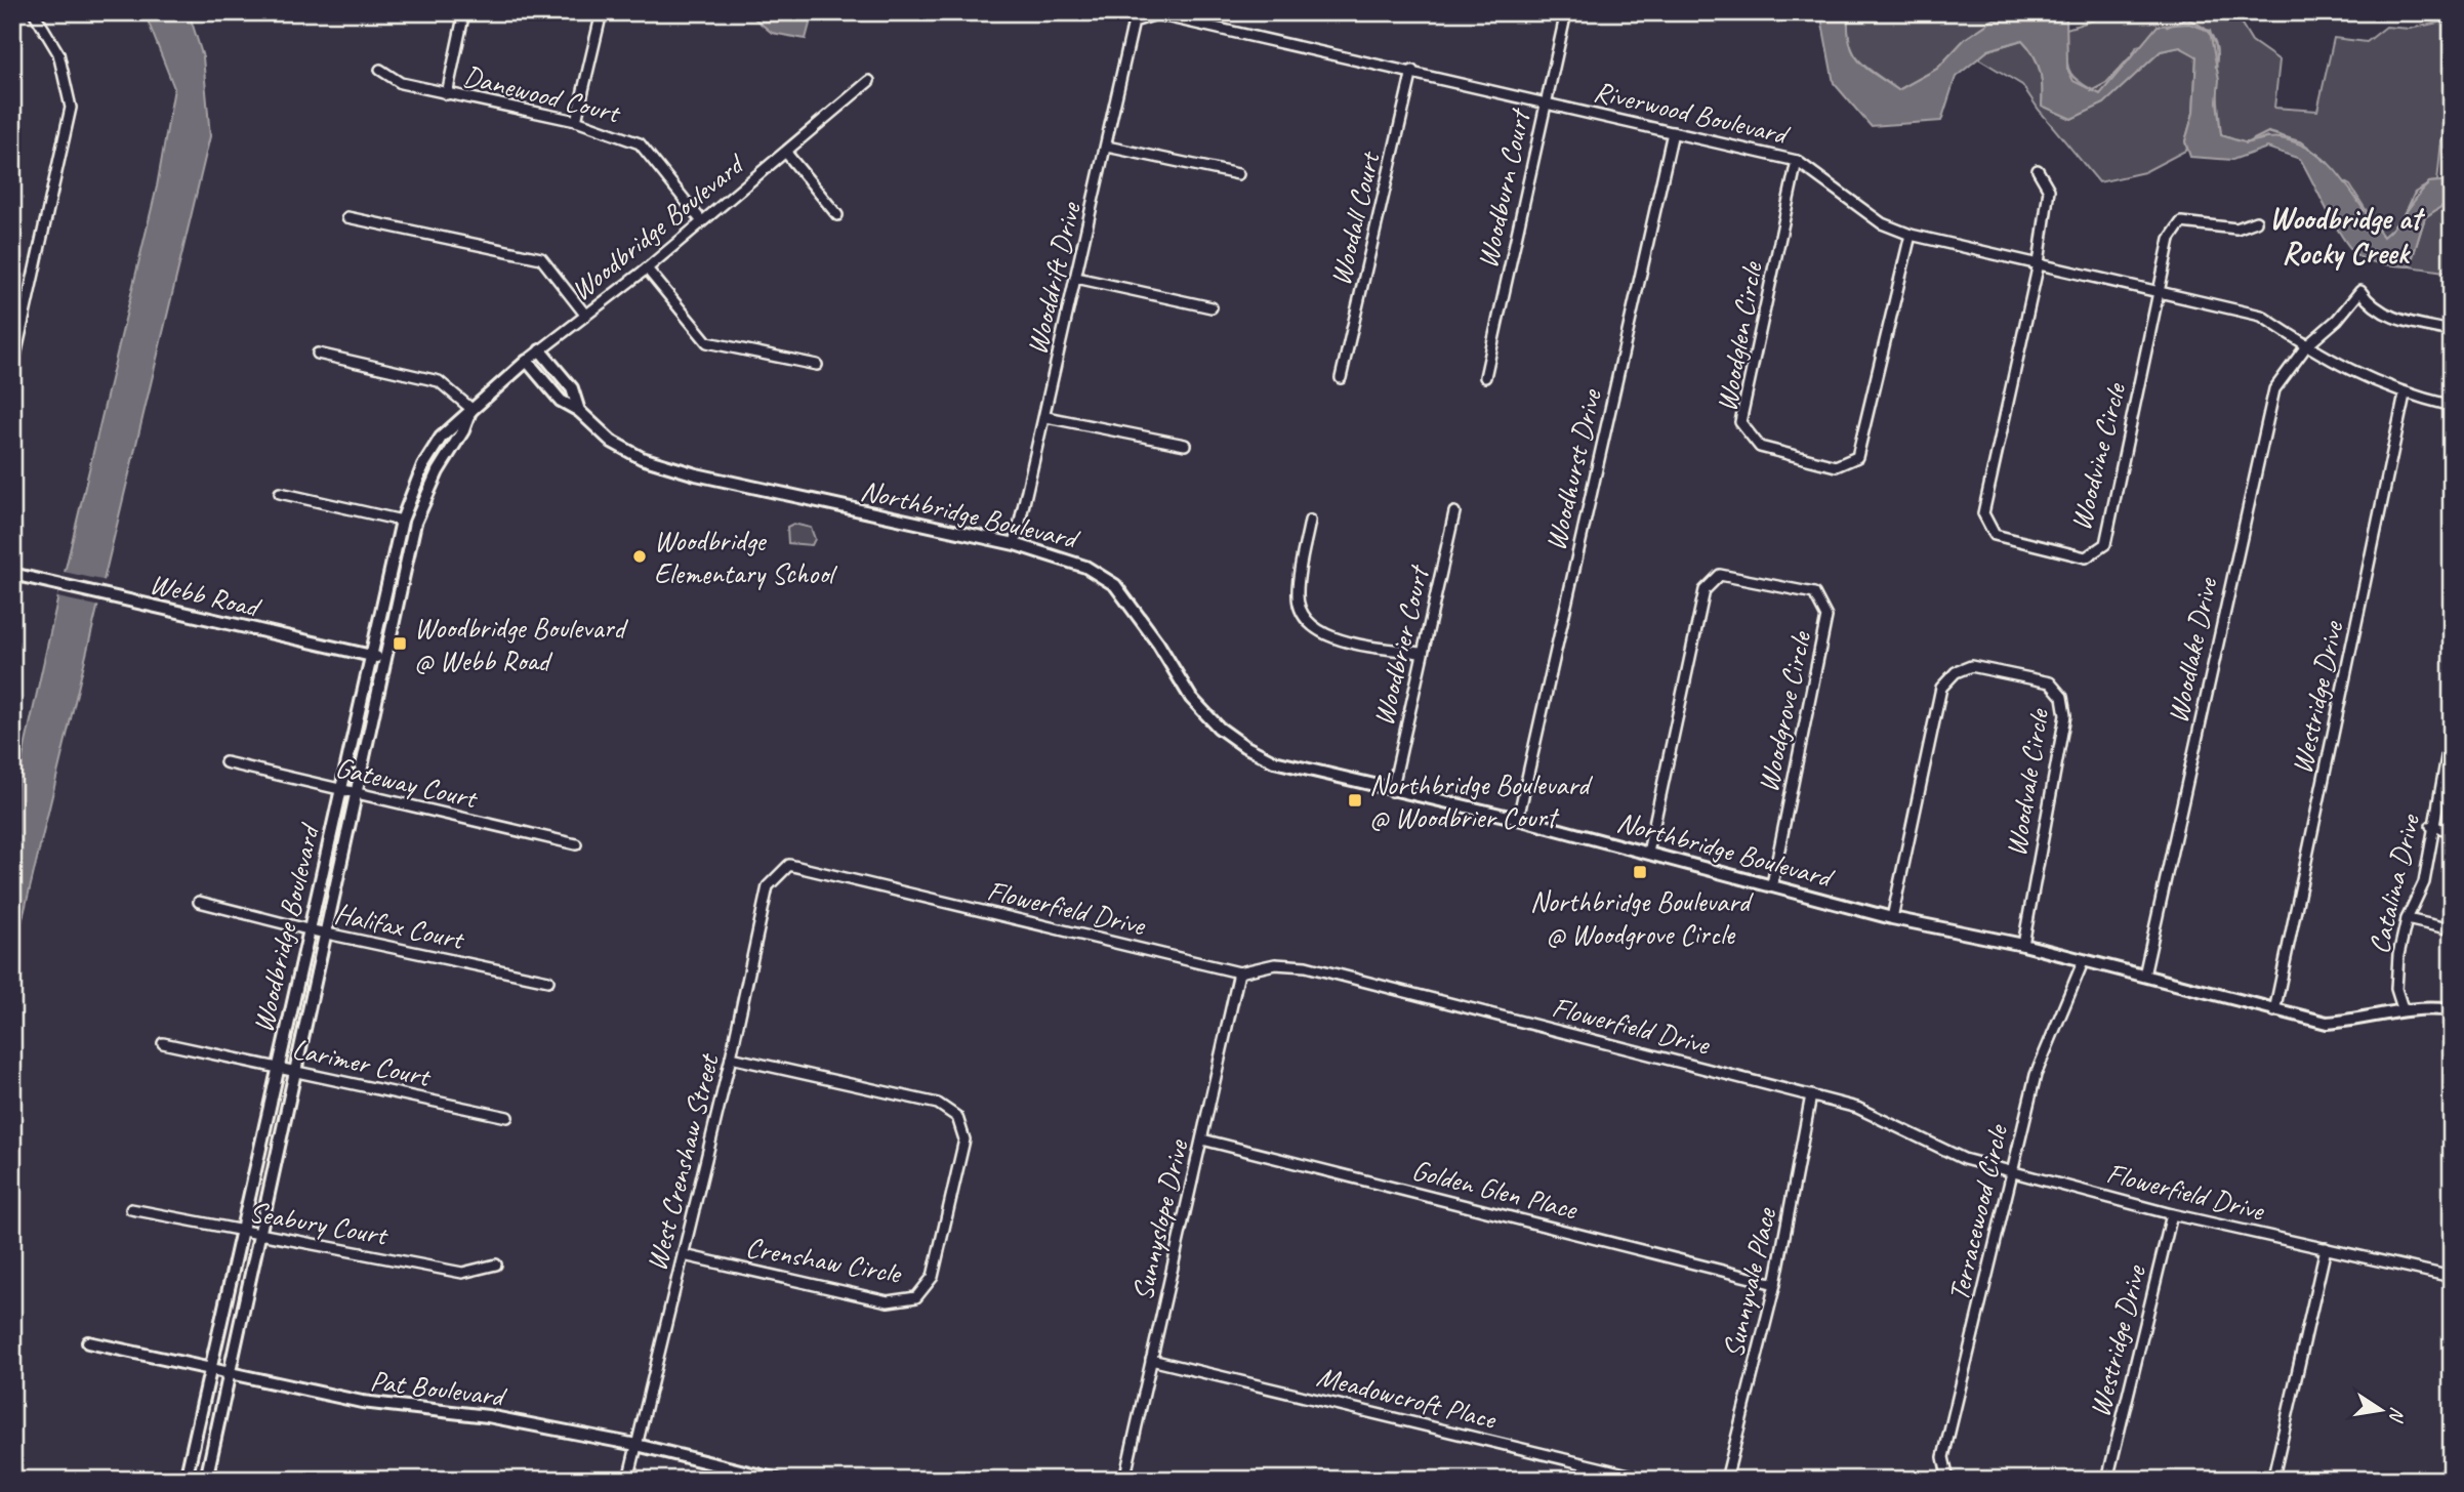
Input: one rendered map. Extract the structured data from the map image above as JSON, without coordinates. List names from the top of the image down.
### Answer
{
  "streets": {
    "street": [
      "Danewood Court",
      "Riverwood Boulevard",
      "Woodburn Court",
      "Woodall Court",
      "Woodbridge Boulevard",
      "Wooddrift Drive",
      "Woodglen Circle",
      "Woodvine Circle",
      "Woodhurst Drive",
      "Northbridge Boulevard",
      "Webb Road",
      "Woodbrier Court",
      "Woodlake Drive",
      "Westridge Drive",
      "Woodgrove Circle",
      "Gateway Court",
      "Woodvale Circle",
      "Catalina Drive",
      "Flowerfield Drive",
      "Halifax Court",
      "Larimer Court",
      "West Crenshaw Street",
      "Golden Glen Place",
      "Terracewood Circle",
      "Sunnyslope Drive",
      "Seabury Court",
      "Crenshaw Circle",
      "Sunnyvale Place",
      "Pat Boulevard",
      "Meadowcroft Place"
    ]
  },
  "crossings": [
    ["Danewood Court", "Woodbridge Boulevard"],
    ["Riverwood Boulevard", "Woodburn Court"],
    ["Riverwood Boulevard", "Woodall Court"],
    ["Riverwood Boulevard", "Wooddrift Drive"],
    ["Riverwood Boulevard", "Woodglen Circle"],
    ["Riverwood Boulevard", "Woodvine Circle"],
    ["Riverwood Boulevard", "Woodhurst Drive"],
    ["Riverwood Boulevard", "Woodlake Drive"],
    ["Riverwood Boulevard", "Westridge Drive"],
    ["Woodbridge Boulevard", "Northbridge Boulevard"],
    ["Woodbridge Boulevard", "Webb Road"],
    ["Woodbridge Boulevard", "Gateway Court"],
    ["Woodbridge Boulevard", "Halifax Court"],
    ["Woodbridge Boulevard", "Larimer Court"],
    ["Woodbridge Boulevard", "Seabury Court"],
    ["Woodbridge Boulevard", "Pat Boulevard"],
    ["Wooddrift Drive", "Northbridge Boulevard"],
    ["Woodhurst Drive", "Northbridge Boulevard"],
    ["Northbridge Boulevard", "Woodbrier Court"],
    ["Northbridge Boulevard", "Woodlake Drive"],
    ["Northbridge Boulevard", "Westridge Drive"],
    ["Northbridge Boulevard", "Woodgrove Circle"],
    ["Northbridge Boulevard", "Woodvale Circle"],
    ["Northbridge Boulevard", "Catalina Drive"],
    ["Northbridge Boulevard", "Terracewood Circle"],
    ["Westridge Drive", "Flowerfield Drive"],
    ["Flowerfield Drive", "West Crenshaw Street"],
    ["Flowerfield Drive", "Terracewood Circle"],
    ["Flowerfield Drive", "Sunnyslope Drive"],
    ["Flowerfield Drive", "Sunnyvale Place"],
    ["West Crenshaw Street", "Crenshaw Circle"],
    ["West Crenshaw Street", "Pat Boulevard"],
    ["Golden Glen Place", "Sunnyslope Drive"],
    ["Golden Glen Place", "Sunnyvale Place"],
    ["Sunnyslope Drive", "Meadowcroft Place"]
  ],
  "districts": ["Woodbridge at Rocky Creek"],
  "places": {
    "other": ["Woodbridge Elementary School"],
    "transit": ["Woodbridge Boulevard @ Webb Road", "Northbridge Boulevard @ Woodbrier Court", "Northbridge Boulevard @ Woodgrove Circle"]
  },
  "north": "right"
}
